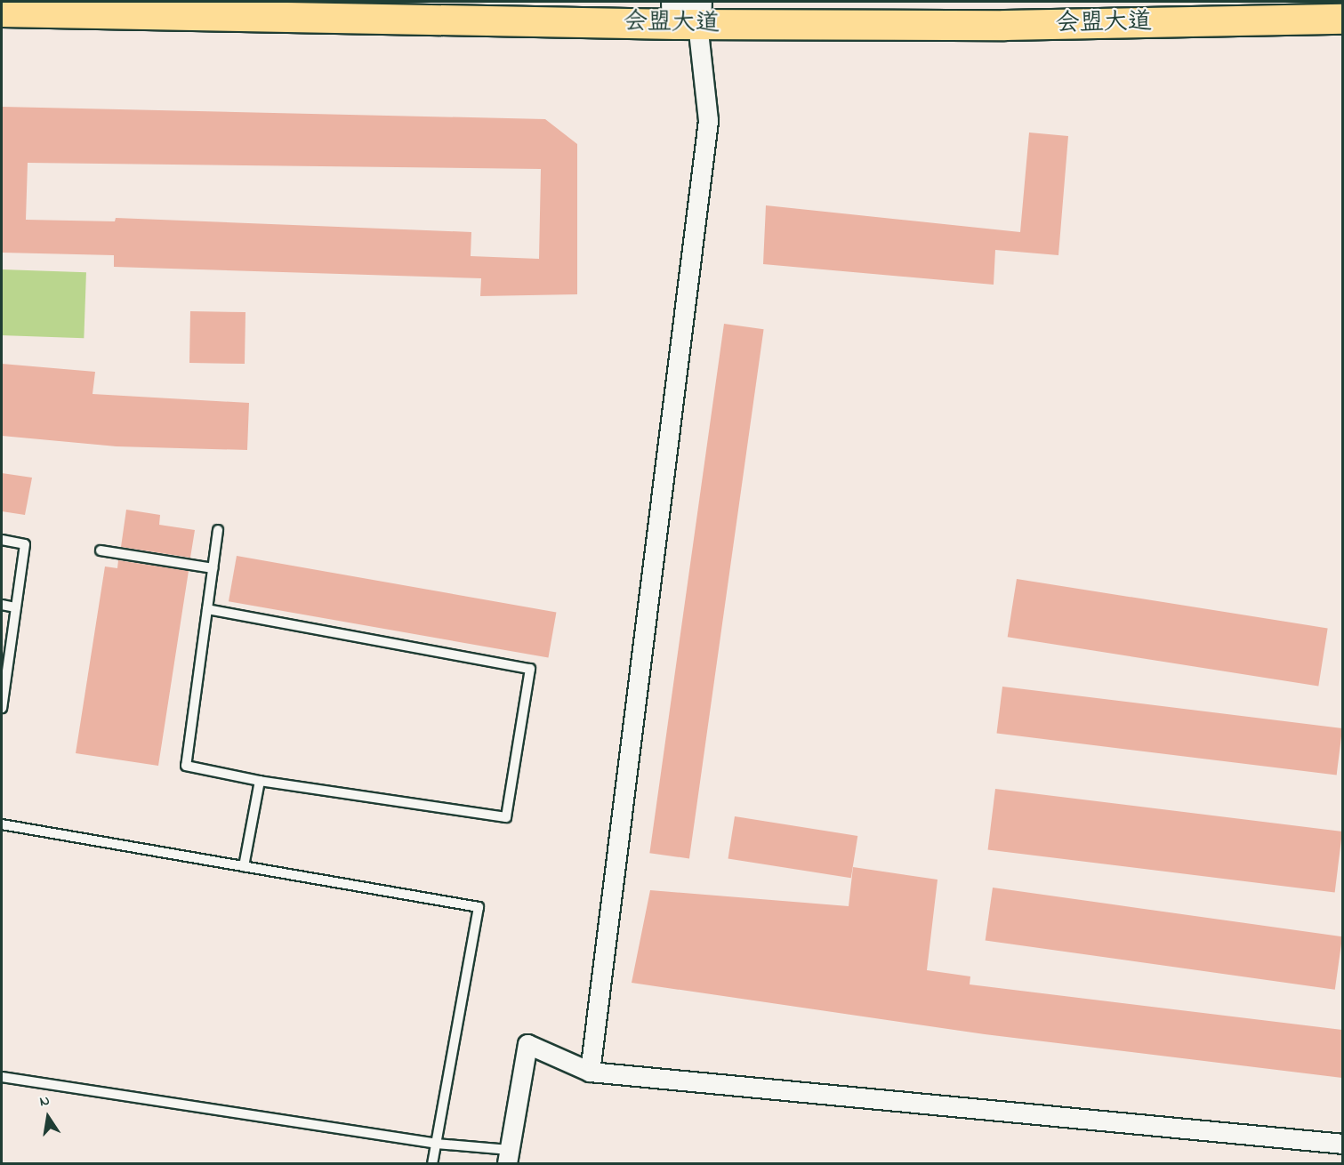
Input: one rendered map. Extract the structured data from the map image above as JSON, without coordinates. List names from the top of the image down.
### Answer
{
  "streets": {
    "main road": ["会盟大道"]
  },
  "north": "top"
}
